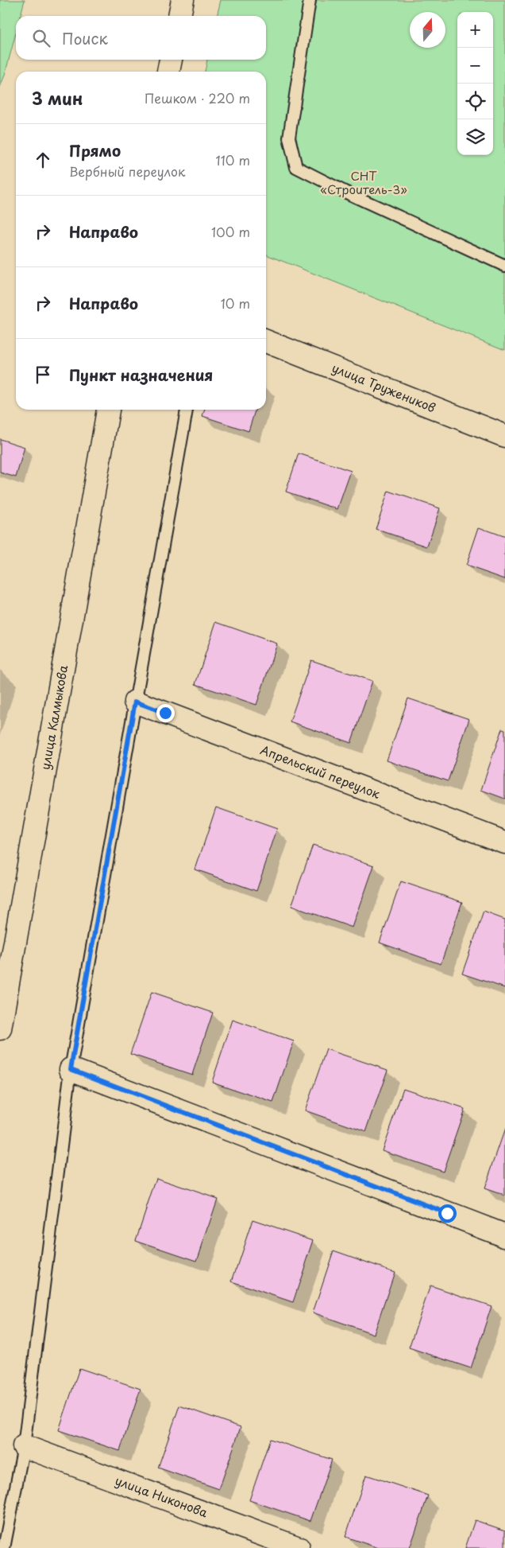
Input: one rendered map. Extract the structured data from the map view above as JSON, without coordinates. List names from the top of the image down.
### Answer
{
  "streets": {
    "street": [
      "улица Тружеников",
      "улица Калмыкова",
      "Апрельский переулок",
      "улица Никонова"
    ]
  },
  "parks": ["СНТ «Строитель-3»"],
  "north": "top",
  "page": {
    "map_buttons": ["+", "−"],
    "search": "Поиск",
    "heading": ["3 мин", "Пешком · 220 m"],
    "list": [
      ["Прямо", "Вербный переулок", "110 m"],
      ["Направо", "100 m"],
      ["Направо", "10 m"],
      "Пункт назначения"
    ]
  }
}
